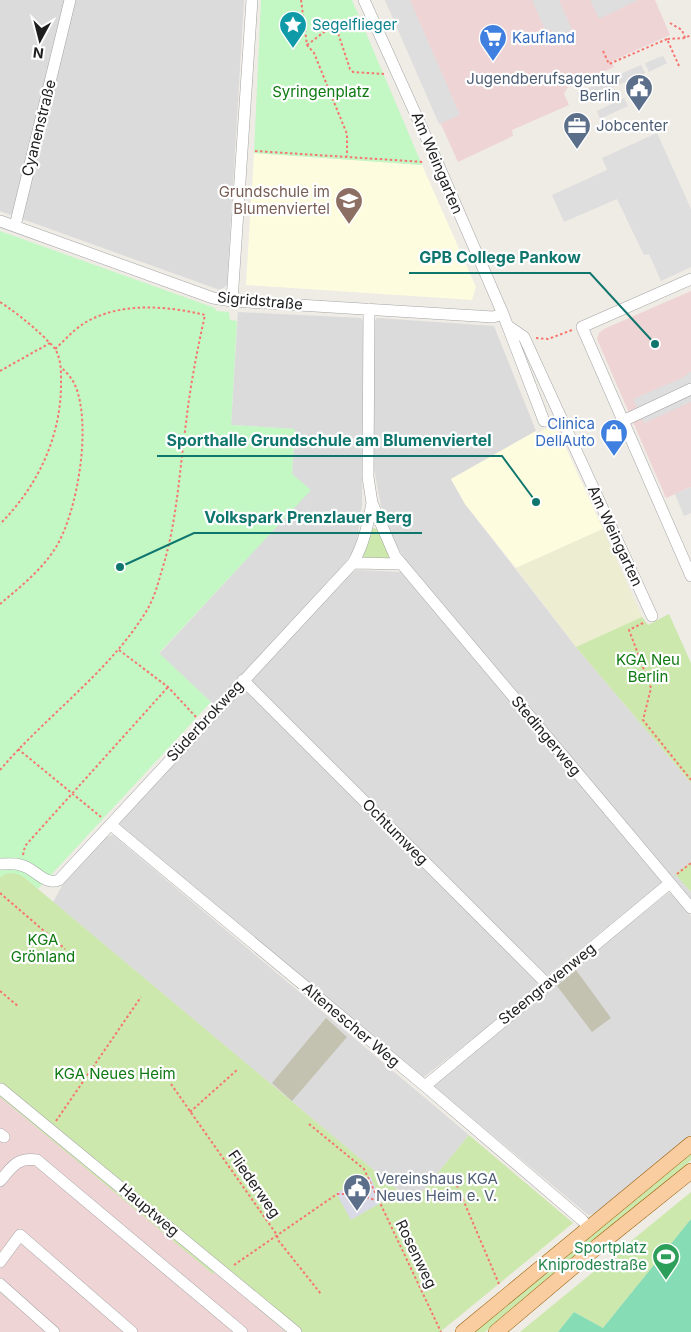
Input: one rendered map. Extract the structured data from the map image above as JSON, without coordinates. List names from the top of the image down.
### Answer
{
  "streets": {
    "street": [
      "Cyanenstraße",
      "Am Weingarten",
      "Sigridstraße",
      "Süderbrokweg",
      "Stedingerweg",
      "Ochtumweg",
      "Steengravenweg",
      "Altenescher Weg",
      "Hauptweg"
    ],
    "path": ["Fliederweg", "Rosenweg"]
  },
  "crossings": [
    ["Cyanenstraße", "Sigridstraße"],
    ["Am Weingarten", "Sigridstraße"],
    ["Sigridstraße", "Stedingerweg"],
    ["Süderbrokweg", "Stedingerweg"],
    ["Süderbrokweg", "Ochtumweg"],
    ["Süderbrokweg", "Altenescher Weg"],
    ["Stedingerweg", "Steengravenweg"],
    ["Ochtumweg", "Steengravenweg"],
    ["Steengravenweg", "Altenescher Weg"]
  ],
  "parks": [
    "Syringenplatz",
    "KGA Neu Berlin",
    "KGA Grönland",
    "KGA Neues Heim"
  ],
  "places": {
    "place": ["Segelflieger"],
    "supermarket": ["Kaufland"],
    "public building": ["Jugendberufsagentur Berlin", "Vereinshaus KGA Neues Heim e. V."],
    "office": ["Jobcenter"],
    "school or university": ["Grundschule im Blumenviertel"],
    "other": ["GPB College Pankow", "Sporthalle Grundschule am Blumenviertel", "Volkspark Prenzlauer Berg"],
    "shop": ["Clinica DellAuto"],
    "sports": ["Sportplatz Kniprodestraße"]
  },
  "north": "bottom"
}
